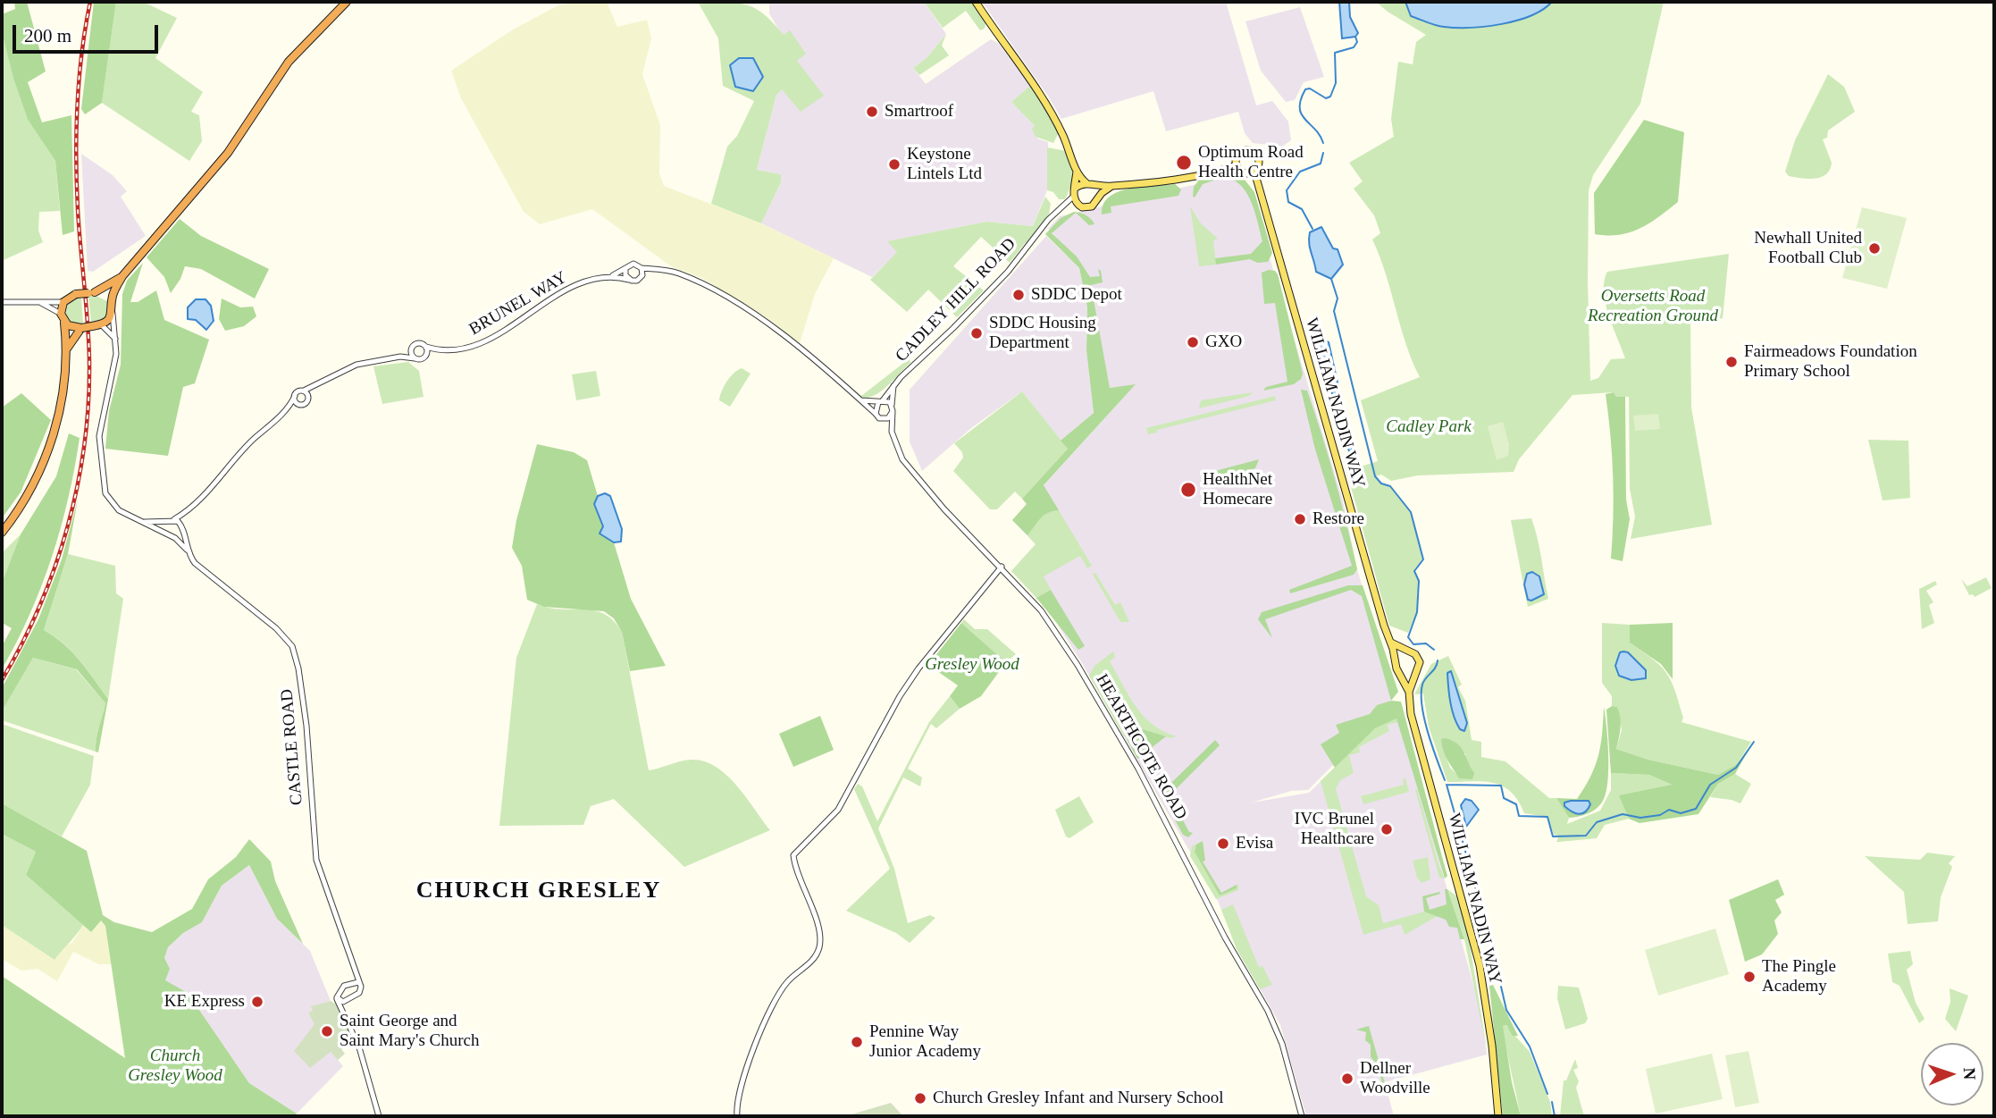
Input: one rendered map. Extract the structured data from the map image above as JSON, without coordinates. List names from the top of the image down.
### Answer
{
  "streets": {
    "main road": ["WILLIAM NADIN WAY"],
    "street": [
      "CADLEY HILL ROAD",
      "BRUNEL WAY",
      "CASTLE ROAD",
      "HEARTHCOTE ROAD"
    ]
  },
  "crossings": [
    ["CADLEY HILL ROAD", "HEARTHCOTE ROAD"],
    ["BRUNEL WAY", "HEARTHCOTE ROAD"]
  ],
  "districts": ["CHURCH GRESLEY"],
  "parks": [
    "Oversetts Road Recreation Ground",
    "Cadley Park",
    "Gresley Wood",
    "Church Gresley Wood"
  ],
  "places": [
    "Smartroof",
    "Optimum Road Health Centre",
    "Keystone Lintels Ltd",
    "Newhall United Football Club",
    "SDDC Depot",
    "SDDC Housing Department",
    "GXO",
    "Fairmeadows Foundation Primary School",
    "HealthNet Homecare",
    "Restore",
    "IVC Brunel Healthcare",
    "Evisa",
    "The Pingle Academy",
    "KE Express",
    "Saint George and Saint Mary's Church",
    "Pennine Way Junior Academy",
    "Dellner Woodville",
    "Church Gresley Infant and Nursery School"
  ],
  "scale_bar": "200 m",
  "north": "right"
}
